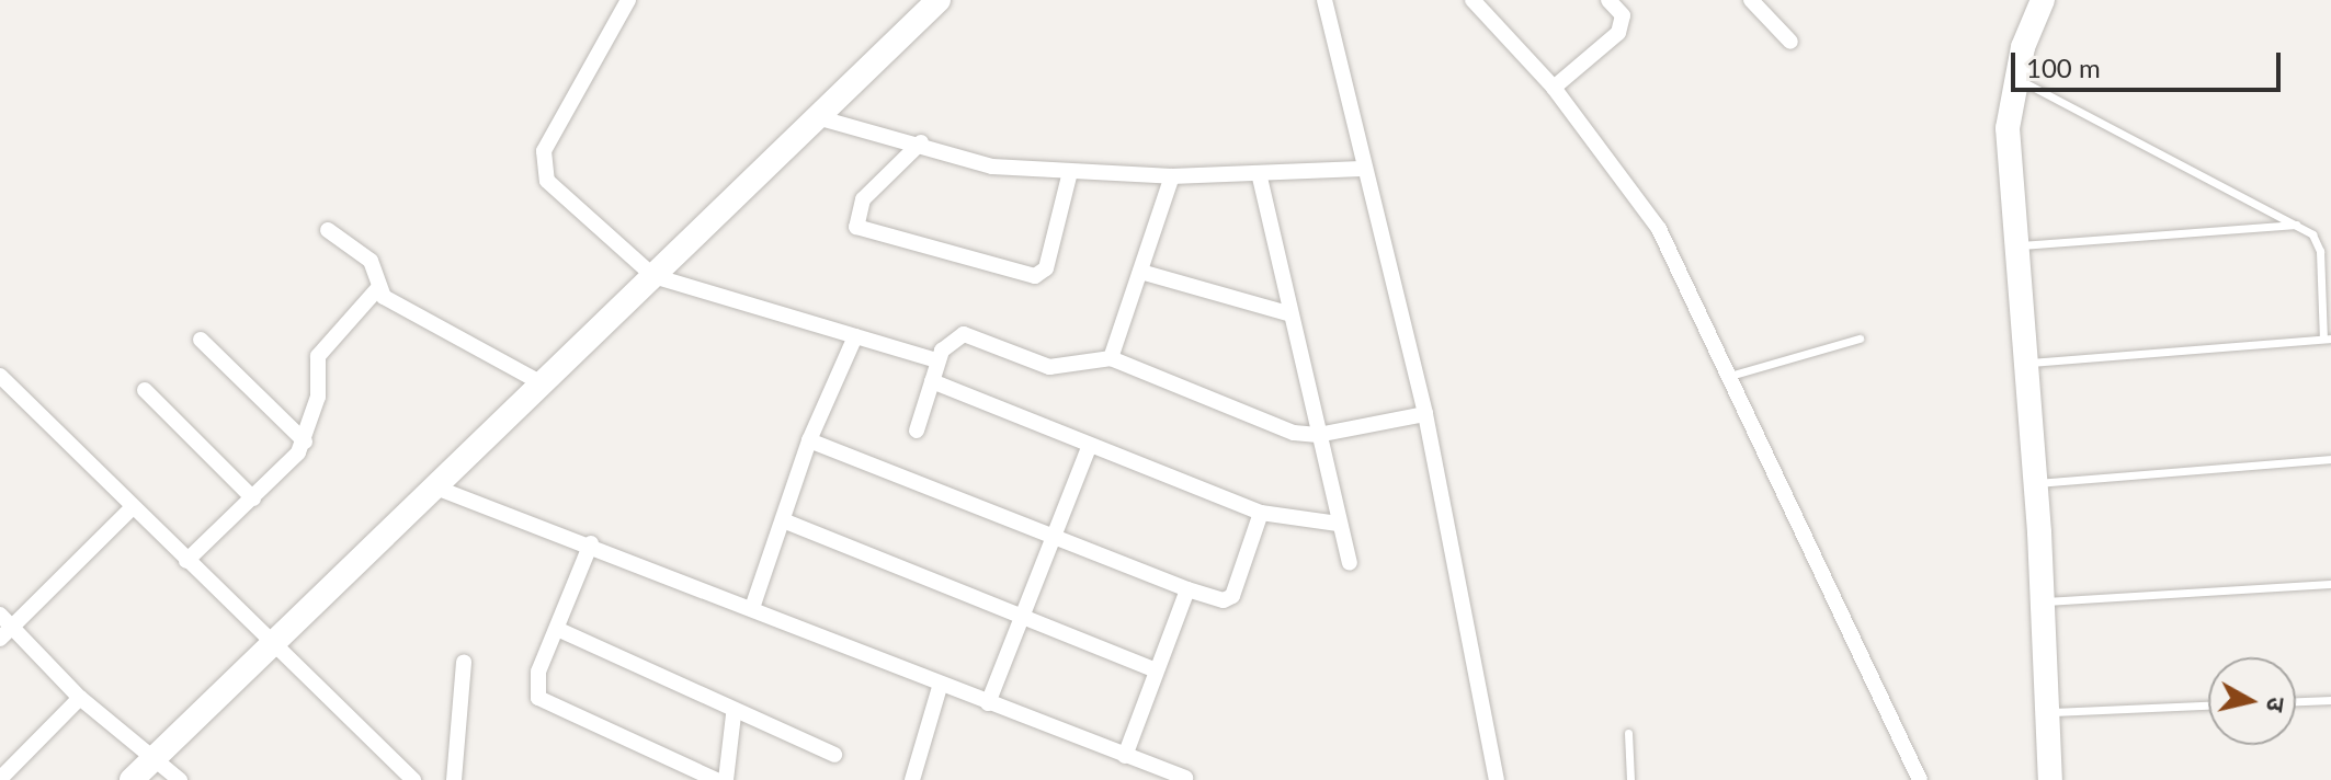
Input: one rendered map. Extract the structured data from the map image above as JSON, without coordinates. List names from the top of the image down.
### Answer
{
  "scale_bar": "100 m",
  "north": "right"
}
